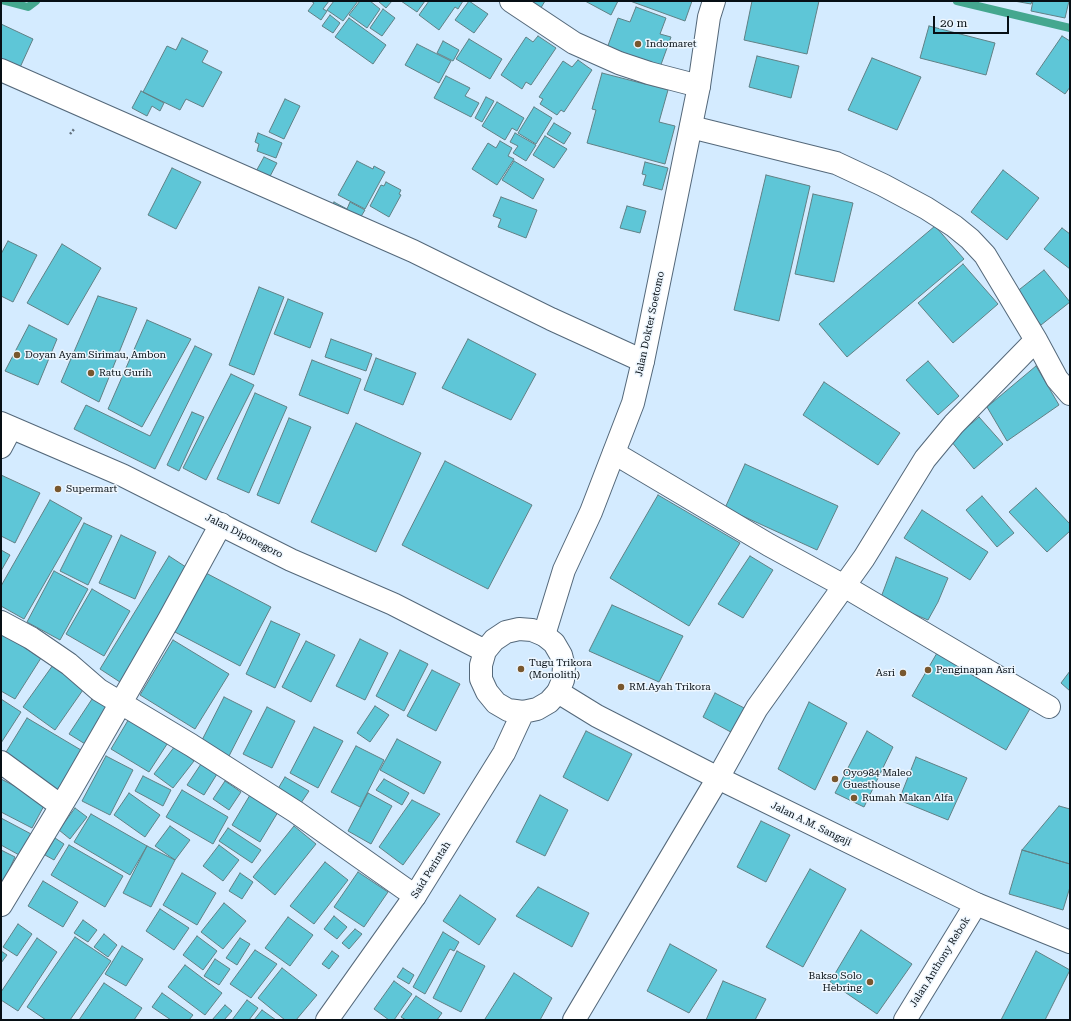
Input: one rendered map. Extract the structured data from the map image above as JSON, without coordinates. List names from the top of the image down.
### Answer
{
  "streets": {
    "main road": [
      "Jalan Dokter Soetomo",
      "Jalan Diponegoro",
      "Jalan A.M. Sangaji",
      "Said Perintah",
      "Jalan Anthony Rebok"
    ]
  },
  "crossings": [
    ["Jalan Dokter Soetomo", "Jalan Diponegoro"],
    ["Jalan Dokter Soetomo", "Jalan A.M. Sangaji"],
    ["Jalan Dokter Soetomo", "Said Perintah"],
    ["Jalan Diponegoro", "Jalan A.M. Sangaji"],
    ["Jalan Diponegoro", "Said Perintah"],
    ["Jalan A.M. Sangaji", "Said Perintah"],
    ["Jalan A.M. Sangaji", "Jalan Anthony Rebok"]
  ],
  "places": [
    "Indomaret",
    "Doyan Ayam Sirimau, Ambon",
    "Ratu Gurih",
    "Supermart",
    "Tugu Trikora (Monolith)",
    "Penginapan Asri",
    "Asri",
    "RM.Ayah Trikora",
    "Oyo984 Maleo Guesthouse",
    "Rumah Makan Alfa",
    "Bakso Solo Hebring"
  ],
  "scale_bar": "20 m"
}
